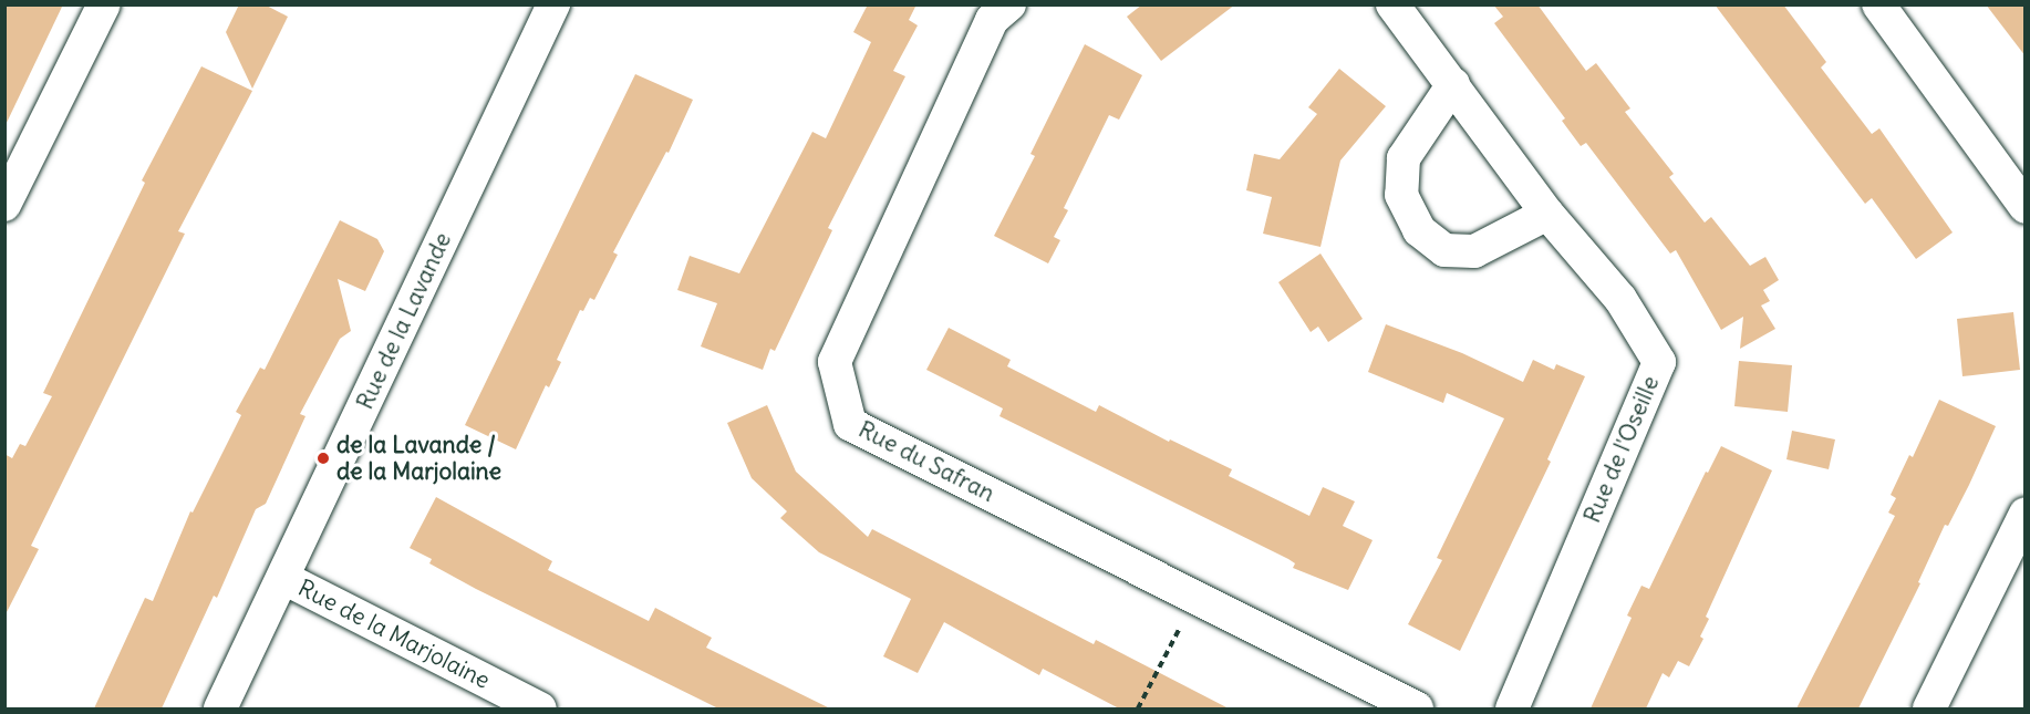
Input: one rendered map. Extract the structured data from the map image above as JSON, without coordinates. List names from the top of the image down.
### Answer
{
  "streets": {
    "street": [
      "Rue de la Lavande",
      "Rue de l'Oseille",
      "Rue du Safran",
      "Rue de la Marjolaine"
    ]
  },
  "crossings": [
    ["Rue de la Lavande", "Rue de la Marjolaine"]
  ],
  "places": ["de la Lavande / de la Marjolaine"]
}
